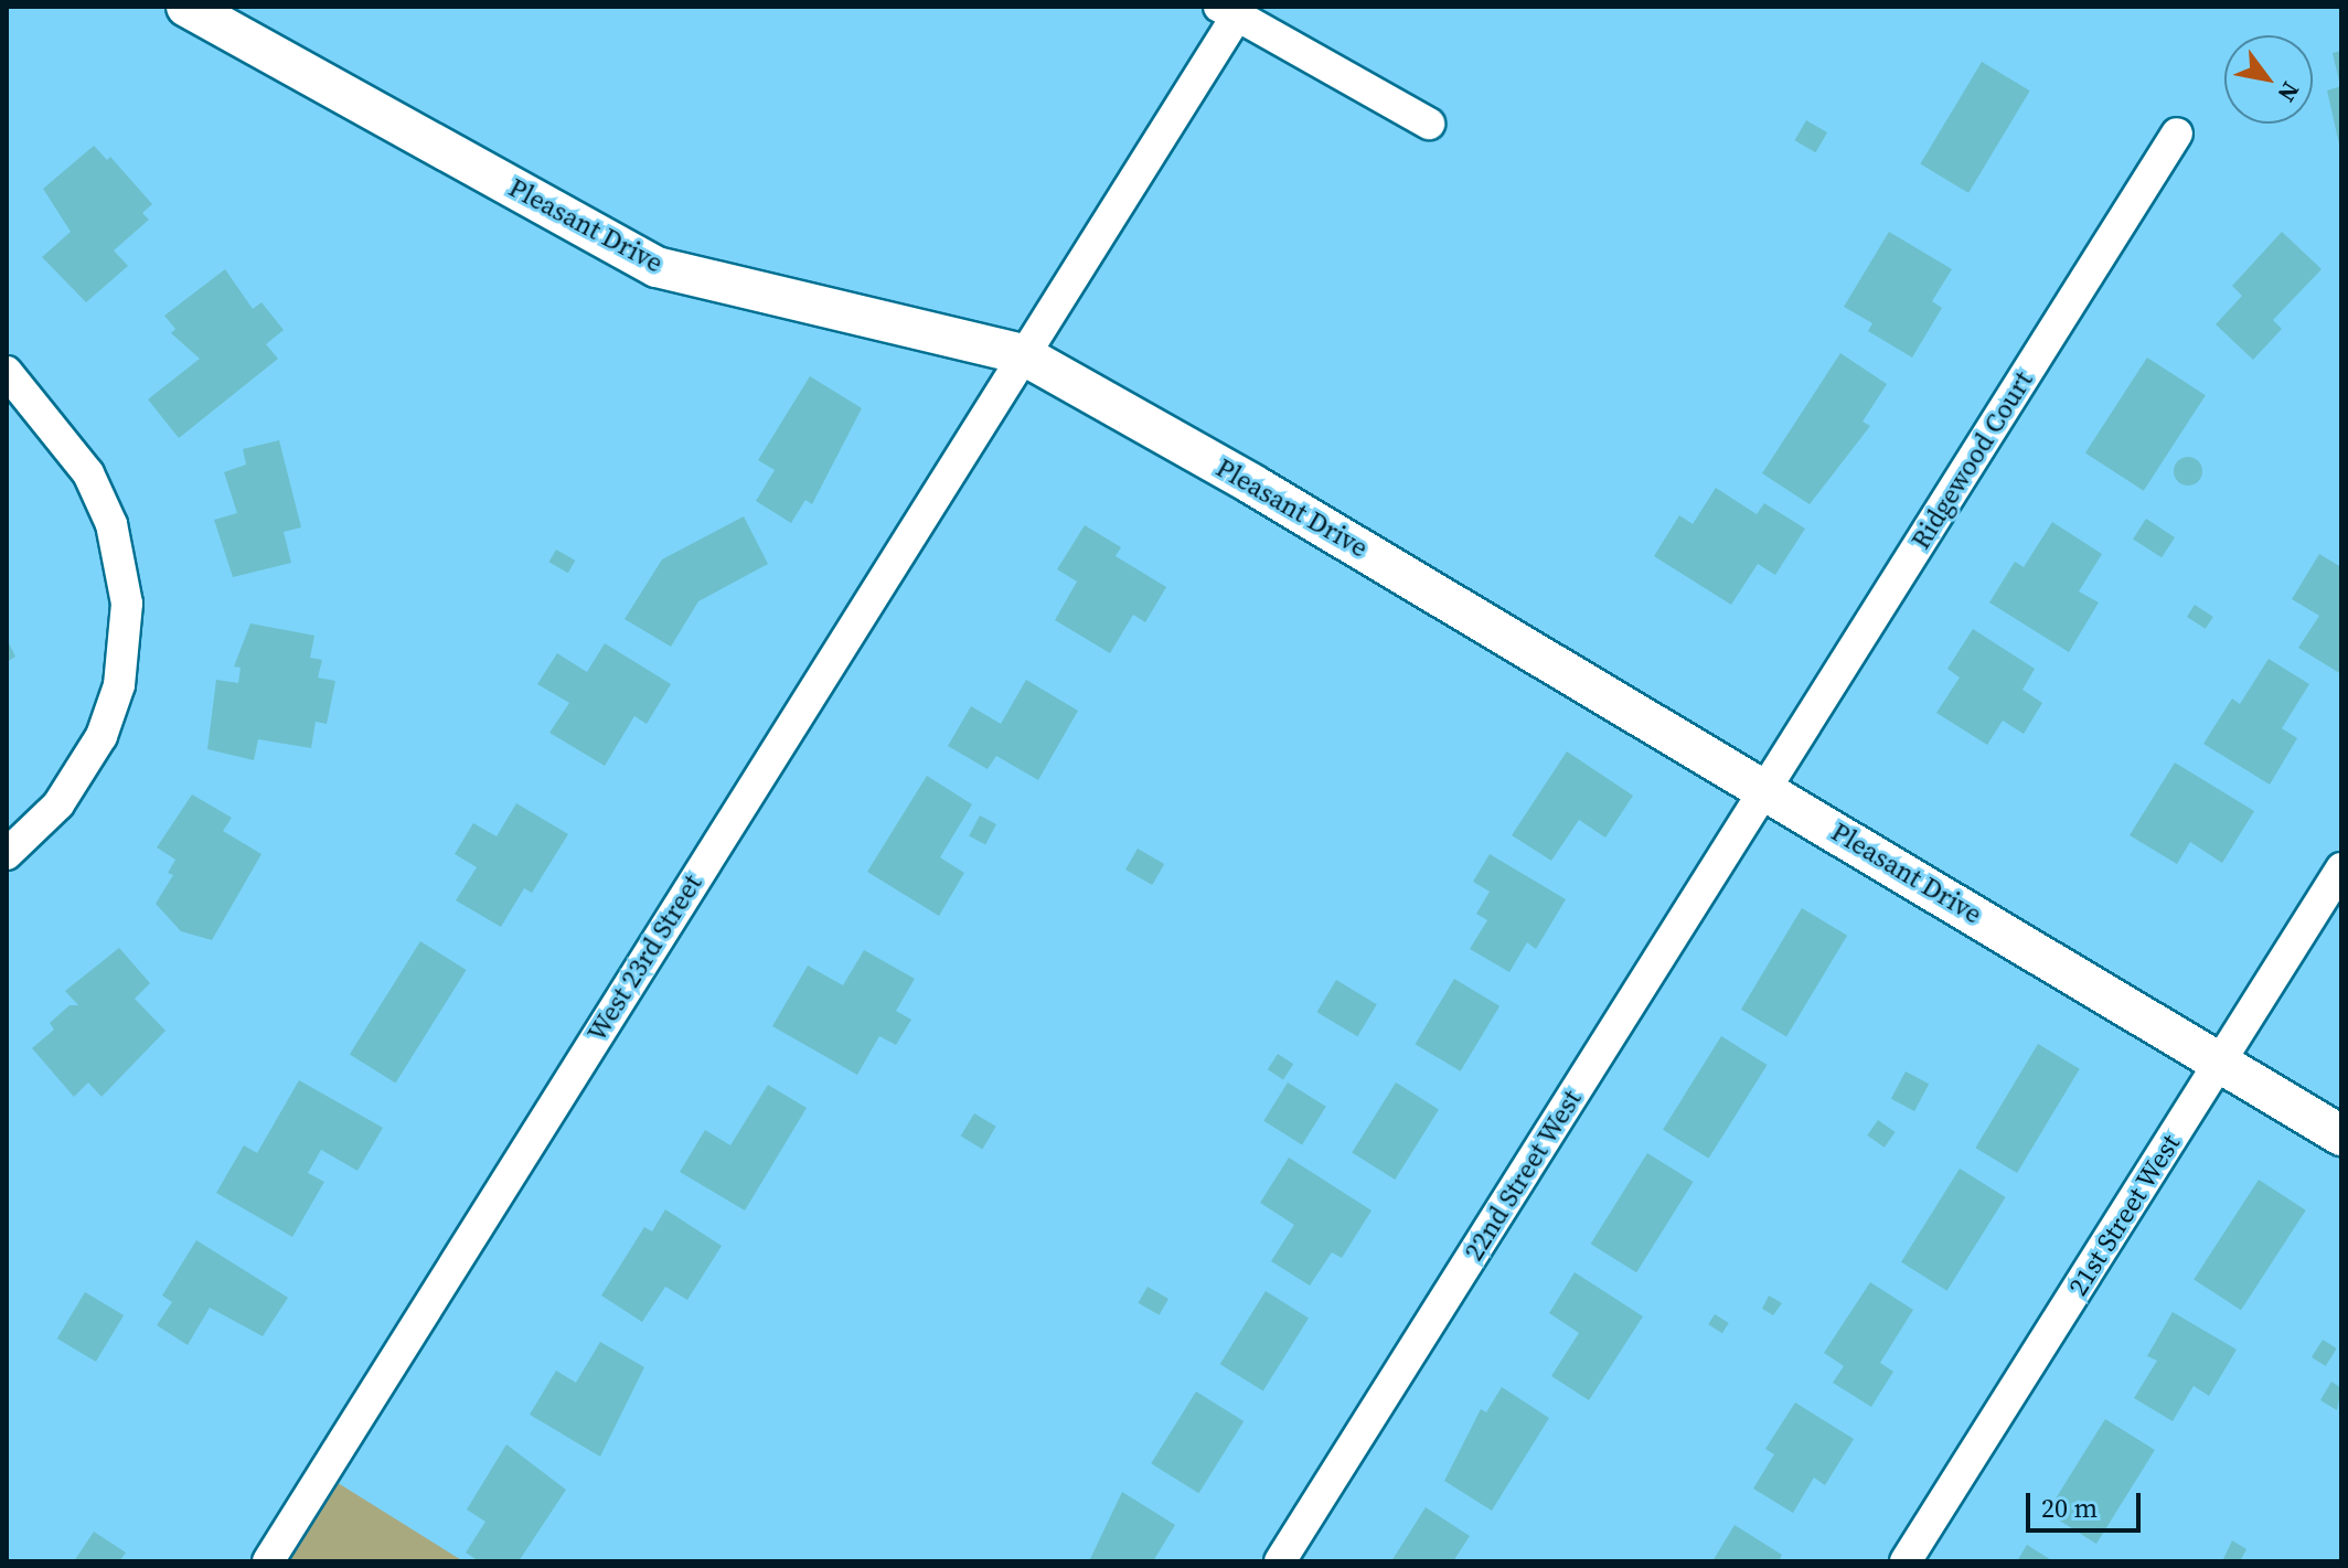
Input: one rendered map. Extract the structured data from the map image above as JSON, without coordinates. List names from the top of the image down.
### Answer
{
  "streets": {
    "street": [
      "Pleasant Drive",
      "Ridgewood Court",
      "West 23rd Street",
      "22nd Street West",
      "21st Street West"
    ]
  },
  "crossings": [
    ["Pleasant Drive", "Ridgewood Court"],
    ["Pleasant Drive", "West 23rd Street"],
    ["Pleasant Drive", "22nd Street West"],
    ["Pleasant Drive", "21st Street West"],
    ["Ridgewood Court", "22nd Street West"]
  ],
  "scale_bar": "20 m",
  "north": "bottom right"
}
